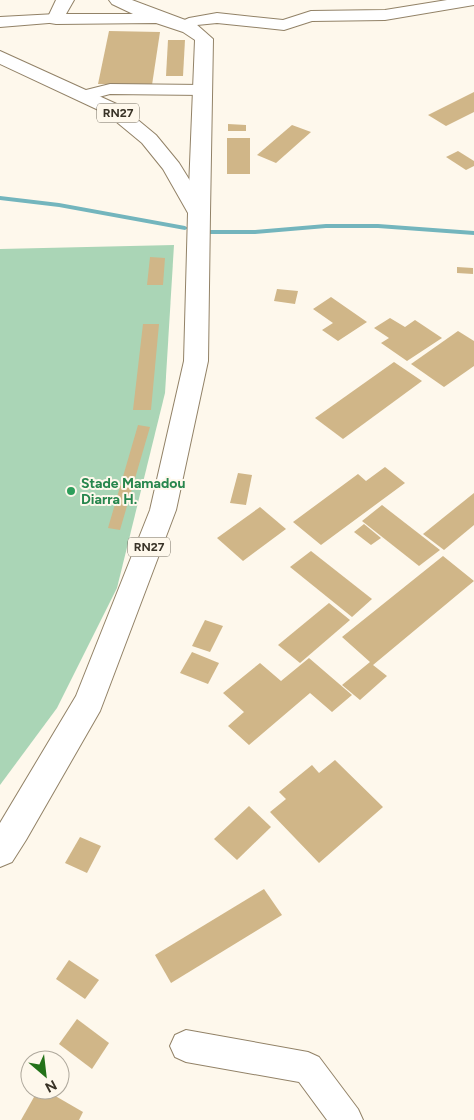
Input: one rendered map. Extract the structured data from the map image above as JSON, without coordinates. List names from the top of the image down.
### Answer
{
  "streets": {
    "main road": ["RN27"]
  },
  "places": ["Stade Mamadou Diarra H."],
  "north": "bottom right"
}
